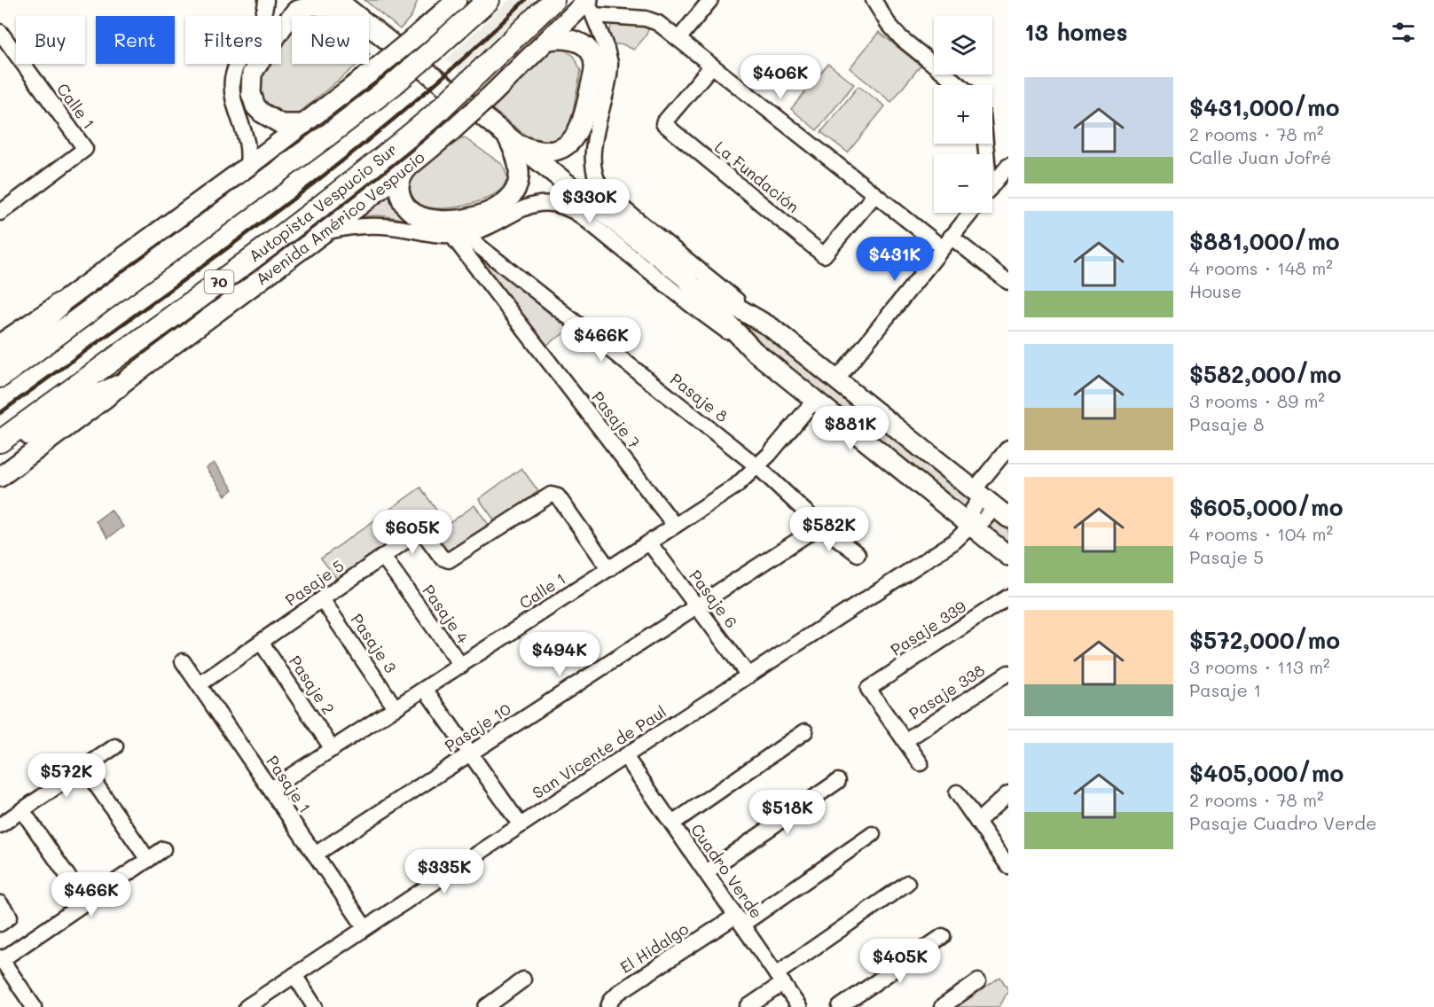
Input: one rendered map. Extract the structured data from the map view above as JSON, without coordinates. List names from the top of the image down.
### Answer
{
  "streets": {
    "highway": ["Autopista Vespucio Sur", "70"],
    "main road": ["Avenida Américo Vespucio"],
    "street": [
      "Calle 1",
      "La Fundación",
      "Pasaje 8",
      "Pasaje 7",
      "Pasaje 5",
      "Pasaje 6",
      "Pasaje 4",
      "Pasaje 339",
      "Pasaje 3",
      "Pasaje 2",
      "Pasaje 338",
      "Pasaje 10",
      "San Vicente de Paul",
      "Pasaje 1",
      "Cuadro Verde",
      "El Hidalgo"
    ]
  },
  "crossings": [
    ["Calle 1", "Pasaje 8"],
    ["Calle 1", "Pasaje 7"],
    ["Calle 1", "Pasaje 5"],
    ["Calle 1", "Pasaje 6"],
    ["Calle 1", "Pasaje 4"],
    ["Calle 1", "Pasaje 3"],
    ["Calle 1", "Pasaje 2"],
    ["Calle 1", "Pasaje 1"],
    ["Pasaje 8", "Pasaje 7"],
    ["Pasaje 8", "Pasaje 10"],
    ["Pasaje 5", "Pasaje 4"],
    ["Pasaje 5", "Pasaje 3"],
    ["Pasaje 5", "Pasaje 2"],
    ["Pasaje 5", "Pasaje 1"],
    ["Pasaje 6", "Pasaje 10"],
    ["Pasaje 6", "San Vicente de Paul"],
    ["Pasaje 339", "Pasaje 338"],
    ["Pasaje 10", "Pasaje 1"],
    ["San Vicente de Paul", "Pasaje 1"],
    ["San Vicente de Paul", "Cuadro Verde"],
    ["Cuadro Verde", "El Hidalgo"]
  ],
  "page": {
    "heading": "13 homes",
    "map_buttons": ["+", "−"],
    "chip": [
      "Buy",
      "Rent",
      "Filters",
      "New"
    ],
    "price": [
      "$406K",
      "$330K",
      "$431K",
      "$466K",
      "$881K",
      "$582K",
      "$605K",
      "$494K",
      "$572K",
      "$518K",
      "$335K",
      "$466K",
      "$405K"
    ],
    "list": [
      {
        "name": "$431,000/mo",
        "note": "2 rooms · 78 m² · Calle Juan Jofré"
      },
      {
        "name": "$881,000/mo",
        "note": "4 rooms · 148 m² · House"
      },
      {
        "name": "$582,000/mo",
        "note": "3 rooms · 89 m² · Pasaje 8"
      },
      {
        "name": "$605,000/mo",
        "note": "4 rooms · 104 m² · Pasaje 5"
      },
      {
        "name": "$572,000/mo",
        "note": "3 rooms · 113 m² · Pasaje 1"
      },
      {
        "name": "$405,000/mo",
        "note": "2 rooms · 78 m² · Pasaje Cuadro Verde"
      }
    ]
  }
}
